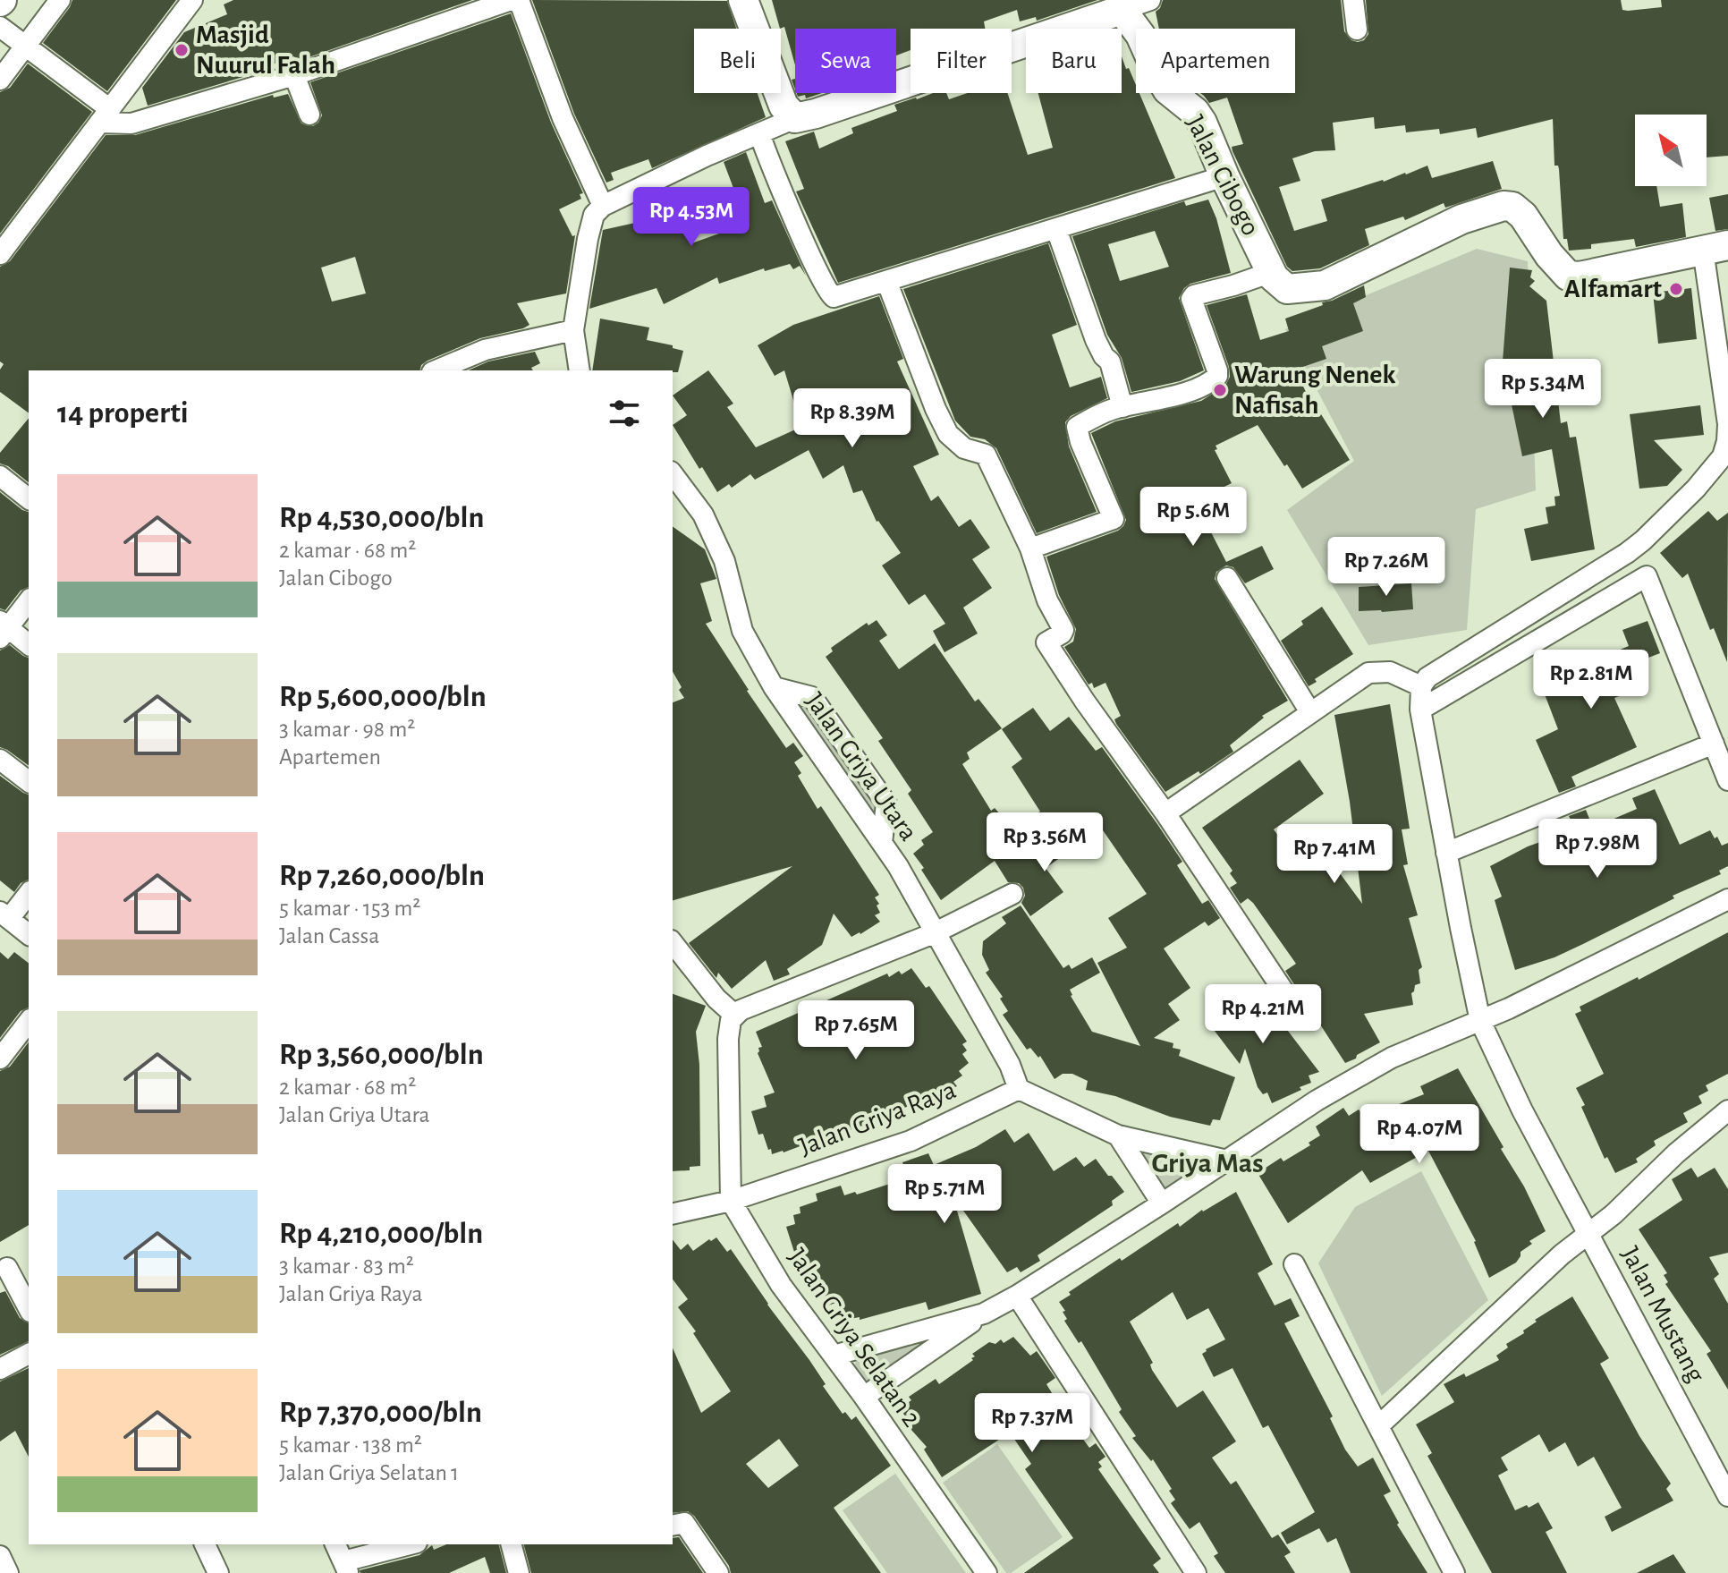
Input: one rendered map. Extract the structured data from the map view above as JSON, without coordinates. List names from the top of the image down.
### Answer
{
  "streets": {
    "street": [
      "Jalan Cibogo",
      "Jalan Griya Utara",
      "Jalan Griya Raya",
      "Jalan Mustang",
      "Jalan Griya Selatan 2"
    ]
  },
  "crossings": [
    ["Jalan Griya Utara", "Jalan Griya Raya"],
    ["Jalan Griya Raya", "Jalan Griya Selatan 2"]
  ],
  "districts": ["Griya Mas"],
  "places": ["Masjid Nuurul Falah", "Alfamart", "Warung Nenek Nafisah"],
  "north": "top left",
  "page": {
    "chip": [
      "Beli",
      "Sewa",
      "Filter",
      "Baru",
      "Apartemen"
    ],
    "price": [
      "Rp 4.53M",
      "Rp 5.34M",
      "Rp 8.39M",
      "Rp 5.6M",
      "Rp 7.26M",
      "Rp 2.81M",
      "Rp 3.56M",
      "Rp 7.98M",
      "Rp 7.41M",
      "Rp 4.21M",
      "Rp 7.65M",
      "Rp 4.07M",
      "Rp 5.71M",
      "Rp 7.37M"
    ],
    "heading": "14 properti",
    "list": [
      {
        "name": "Rp 4,530,000/bln",
        "note": "2 kamar · 68 m² · Jalan Cibogo"
      },
      {
        "name": "Rp 5,600,000/bln",
        "note": "3 kamar · 98 m² · Apartemen"
      },
      {
        "name": "Rp 7,260,000/bln",
        "note": "5 kamar · 153 m² · Jalan Cassa"
      },
      {
        "name": "Rp 3,560,000/bln",
        "note": "2 kamar · 68 m² · Jalan Griya Utara"
      },
      {
        "name": "Rp 4,210,000/bln",
        "note": "3 kamar · 83 m² · Jalan Griya Raya"
      },
      {
        "name": "Rp 7,370,000/bln",
        "note": "5 kamar · 138 m² · Jalan Griya Selatan 1"
      }
    ]
  }
}
